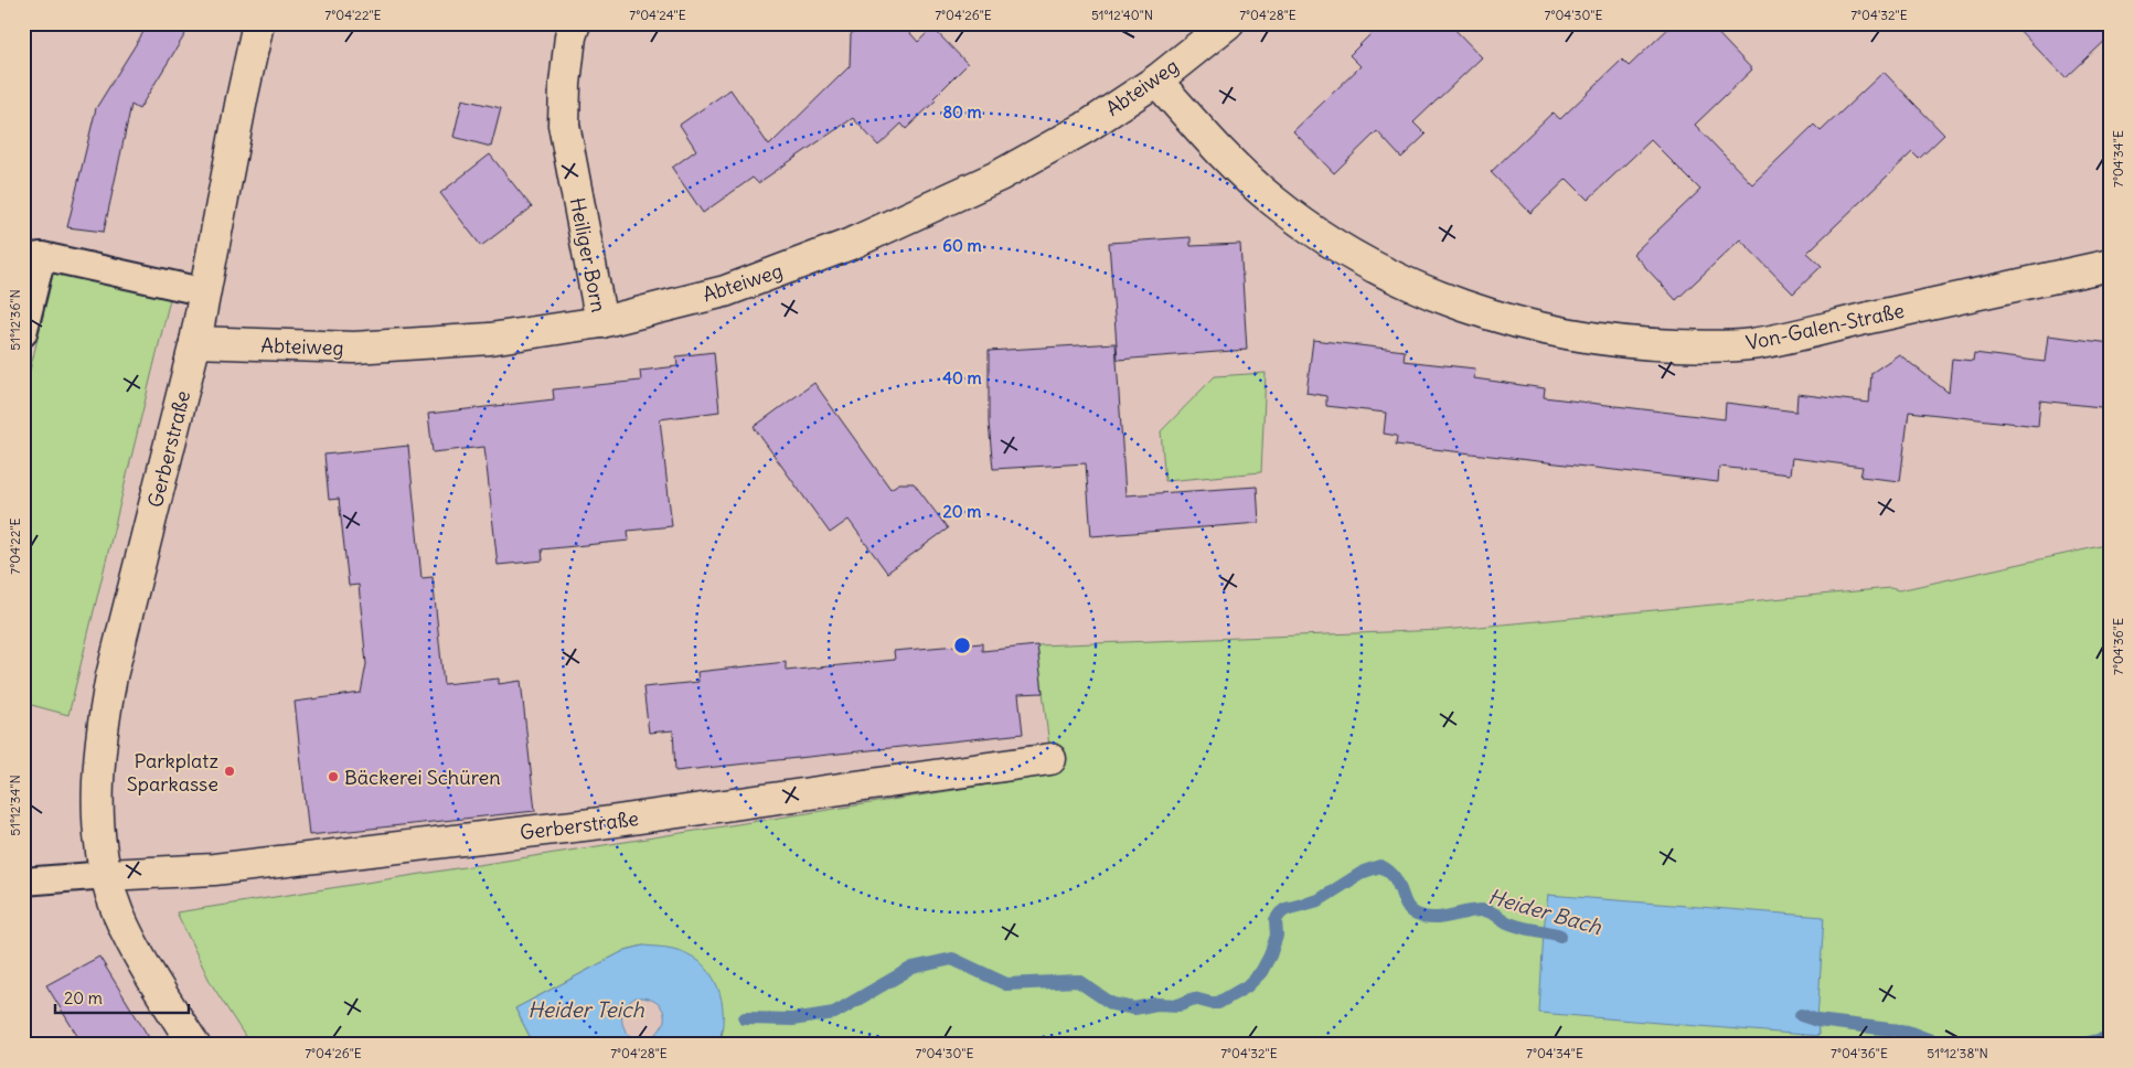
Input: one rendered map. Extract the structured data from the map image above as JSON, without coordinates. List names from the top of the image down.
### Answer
{
  "streets": {
    "street": [
      "Abteiweg",
      "Heiliger Born",
      "Von-Galen-Straße",
      "Gerberstraße"
    ]
  },
  "crossings": [
    ["Abteiweg", "Heiliger Born"],
    ["Abteiweg", "Von-Galen-Straße"],
    ["Abteiweg", "Gerberstraße"]
  ],
  "water": ["Heider Bach", "Heider Teich"],
  "places": ["Parkplatz Sparkasse", "Bäckerei Schüren"],
  "scale_bar": "20 m",
  "coordinates": [
    "7°04'22\"E",
    "7°04'24\"E",
    "7°04'26\"E",
    "51°12'40\"N",
    "7°04'28\"E",
    "7°04'30\"E",
    "7°04'32\"E",
    "7°04'34\"E",
    "51°12'36\"N",
    "7°04'36\"E",
    "51°12'34\"N",
    "51°12'38\"N"
  ],
  "rings": [
    "80 m",
    "60 m",
    "40 m",
    "20 m"
  ]
}
